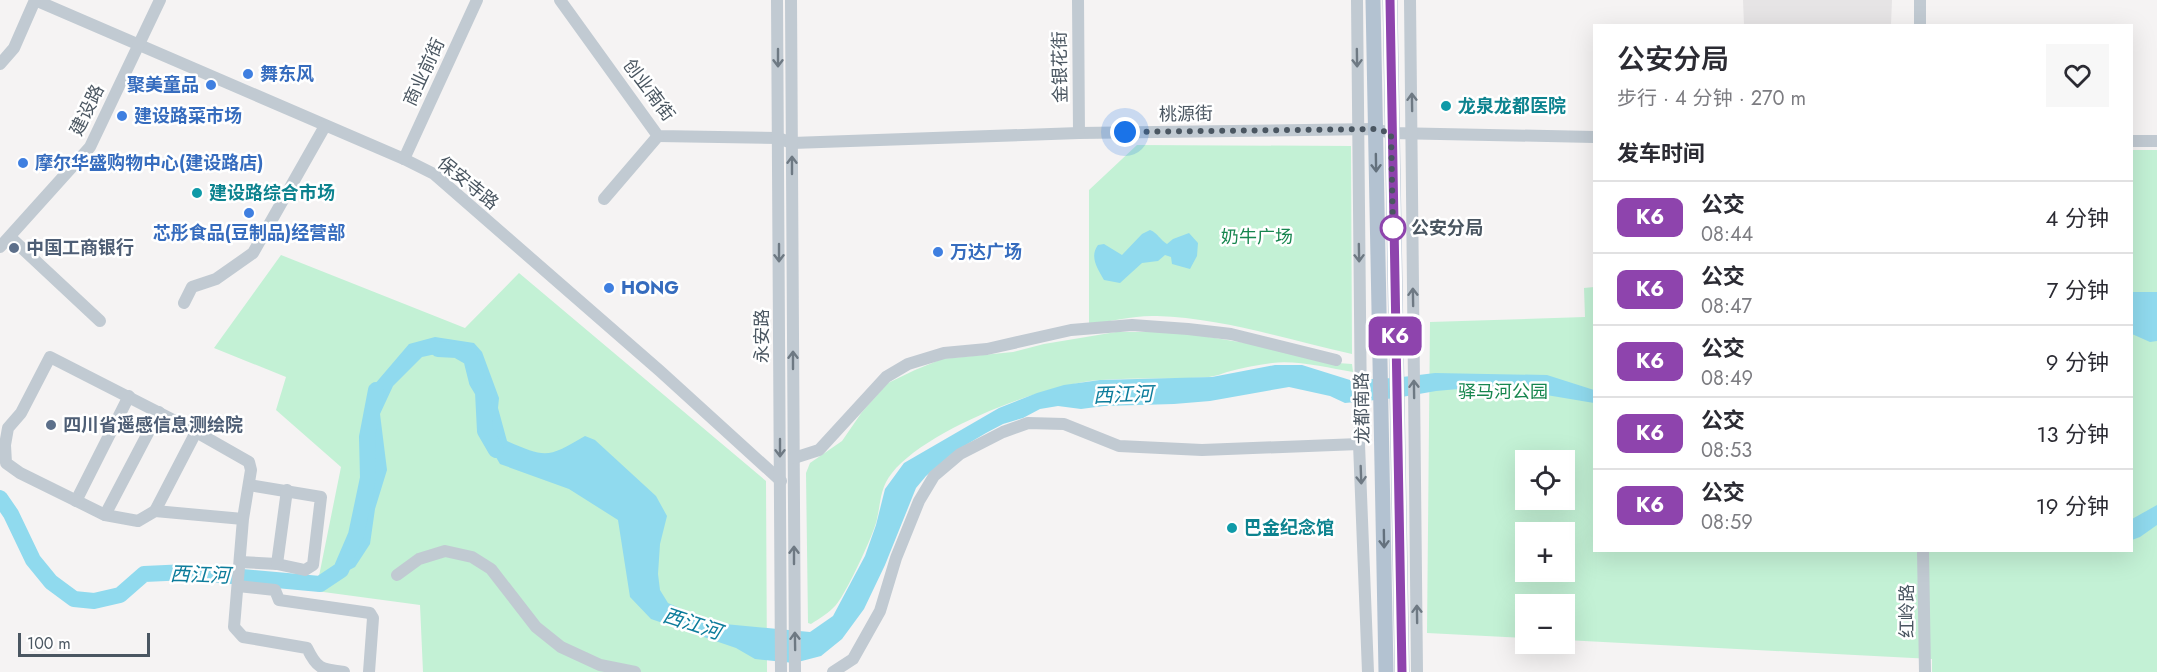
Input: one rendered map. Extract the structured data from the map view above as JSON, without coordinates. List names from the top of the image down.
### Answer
{
  "streets": {
    "main road": ["龙都南路"],
    "street": [
      "金银花街",
      "商业前街",
      "创业南街",
      "建设路",
      "桃源街",
      "保安寺路",
      "永安路",
      "红岭路"
    ]
  },
  "crossings": [
    ["金银花街", "桃源街"],
    ["商业前街", "保安寺路"],
    ["创业南街", "桃源街"],
    ["创业南街", "永安路"],
    ["建设路", "保安寺路"],
    ["桃源街", "永安路"],
    ["桃源街", "龙都南路"],
    ["保安寺路", "永安路"]
  ],
  "water": ["西江河"],
  "parks": ["奶牛广场", "驿马河公园"],
  "places": [
    "舞东风",
    "聚美童品",
    "龙泉龙都医院",
    "建设路菜市场",
    "摩尔华盛购物中心(建设路店)",
    "建设路综合市场",
    "芯彤食品(豆制品)经营部",
    "公安分局",
    "中国工商银行",
    "万达广场",
    "HONG",
    "四川省遥感信息测绘院",
    "巴金纪念馆"
  ],
  "lines": ["bus line K6"],
  "scale_bar": "100 m",
  "page": {
    "on_map": "K6",
    "heading": [
      ["公安分局", "步行 · 4 分钟 · 270 m"],
      "发车时间"
    ],
    "list": [
      {
        "mark": "K6",
        "name": "公交",
        "note": "08:44",
        "value": "4 分钟"
      },
      {
        "mark": "K6",
        "name": "公交",
        "note": "08:47",
        "value": "7 分钟"
      },
      {
        "mark": "K6",
        "name": "公交",
        "note": "08:49",
        "value": "9 分钟"
      },
      {
        "mark": "K6",
        "name": "公交",
        "note": "08:53",
        "value": "13 分钟"
      },
      {
        "mark": "K6",
        "name": "公交",
        "note": "08:59",
        "value": "19 分钟"
      }
    ],
    "map_buttons": ["+", "−"],
    "scale": "100 m"
  }
}
